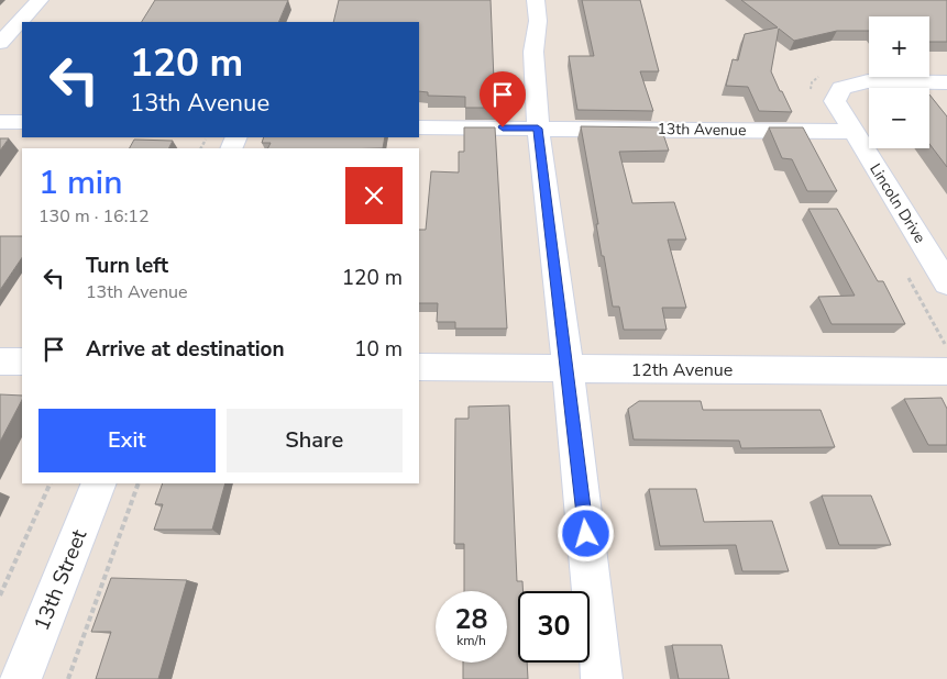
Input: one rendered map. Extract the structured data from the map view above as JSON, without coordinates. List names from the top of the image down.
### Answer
{
  "streets": {
    "street": [
      "13th Avenue",
      "Lincoln Drive",
      "12th Avenue",
      "13th Street"
    ]
  },
  "crossings": [
    ["13th Avenue", "Lincoln Drive"]
  ],
  "page": {
    "map_buttons": ["+", "−"],
    "turn": ["120 m", "13th Avenue"],
    "heading": ["1 min", "130 m · 16:12"],
    "list": [
      {
        "name": "Turn left",
        "note": "13th Avenue",
        "value": "120 m"
      },
      {
        "name": "Arrive at destination",
        "value": "10 m"
      }
    ],
    "buttons": ["Exit", "Share"],
    "speed": "28 km/h",
    "limit": "30"
  }
}
